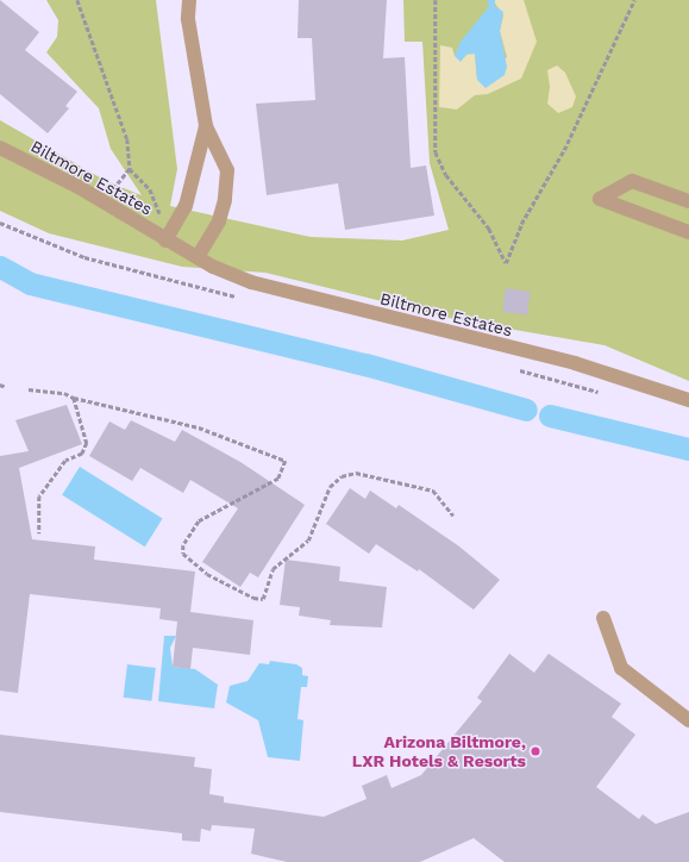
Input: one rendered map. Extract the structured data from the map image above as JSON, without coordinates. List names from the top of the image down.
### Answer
{
  "streets": {
    "street": ["Biltmore Estates"]
  },
  "places": ["Arizona Biltmore, LXR Hotels & Resorts"]
}
